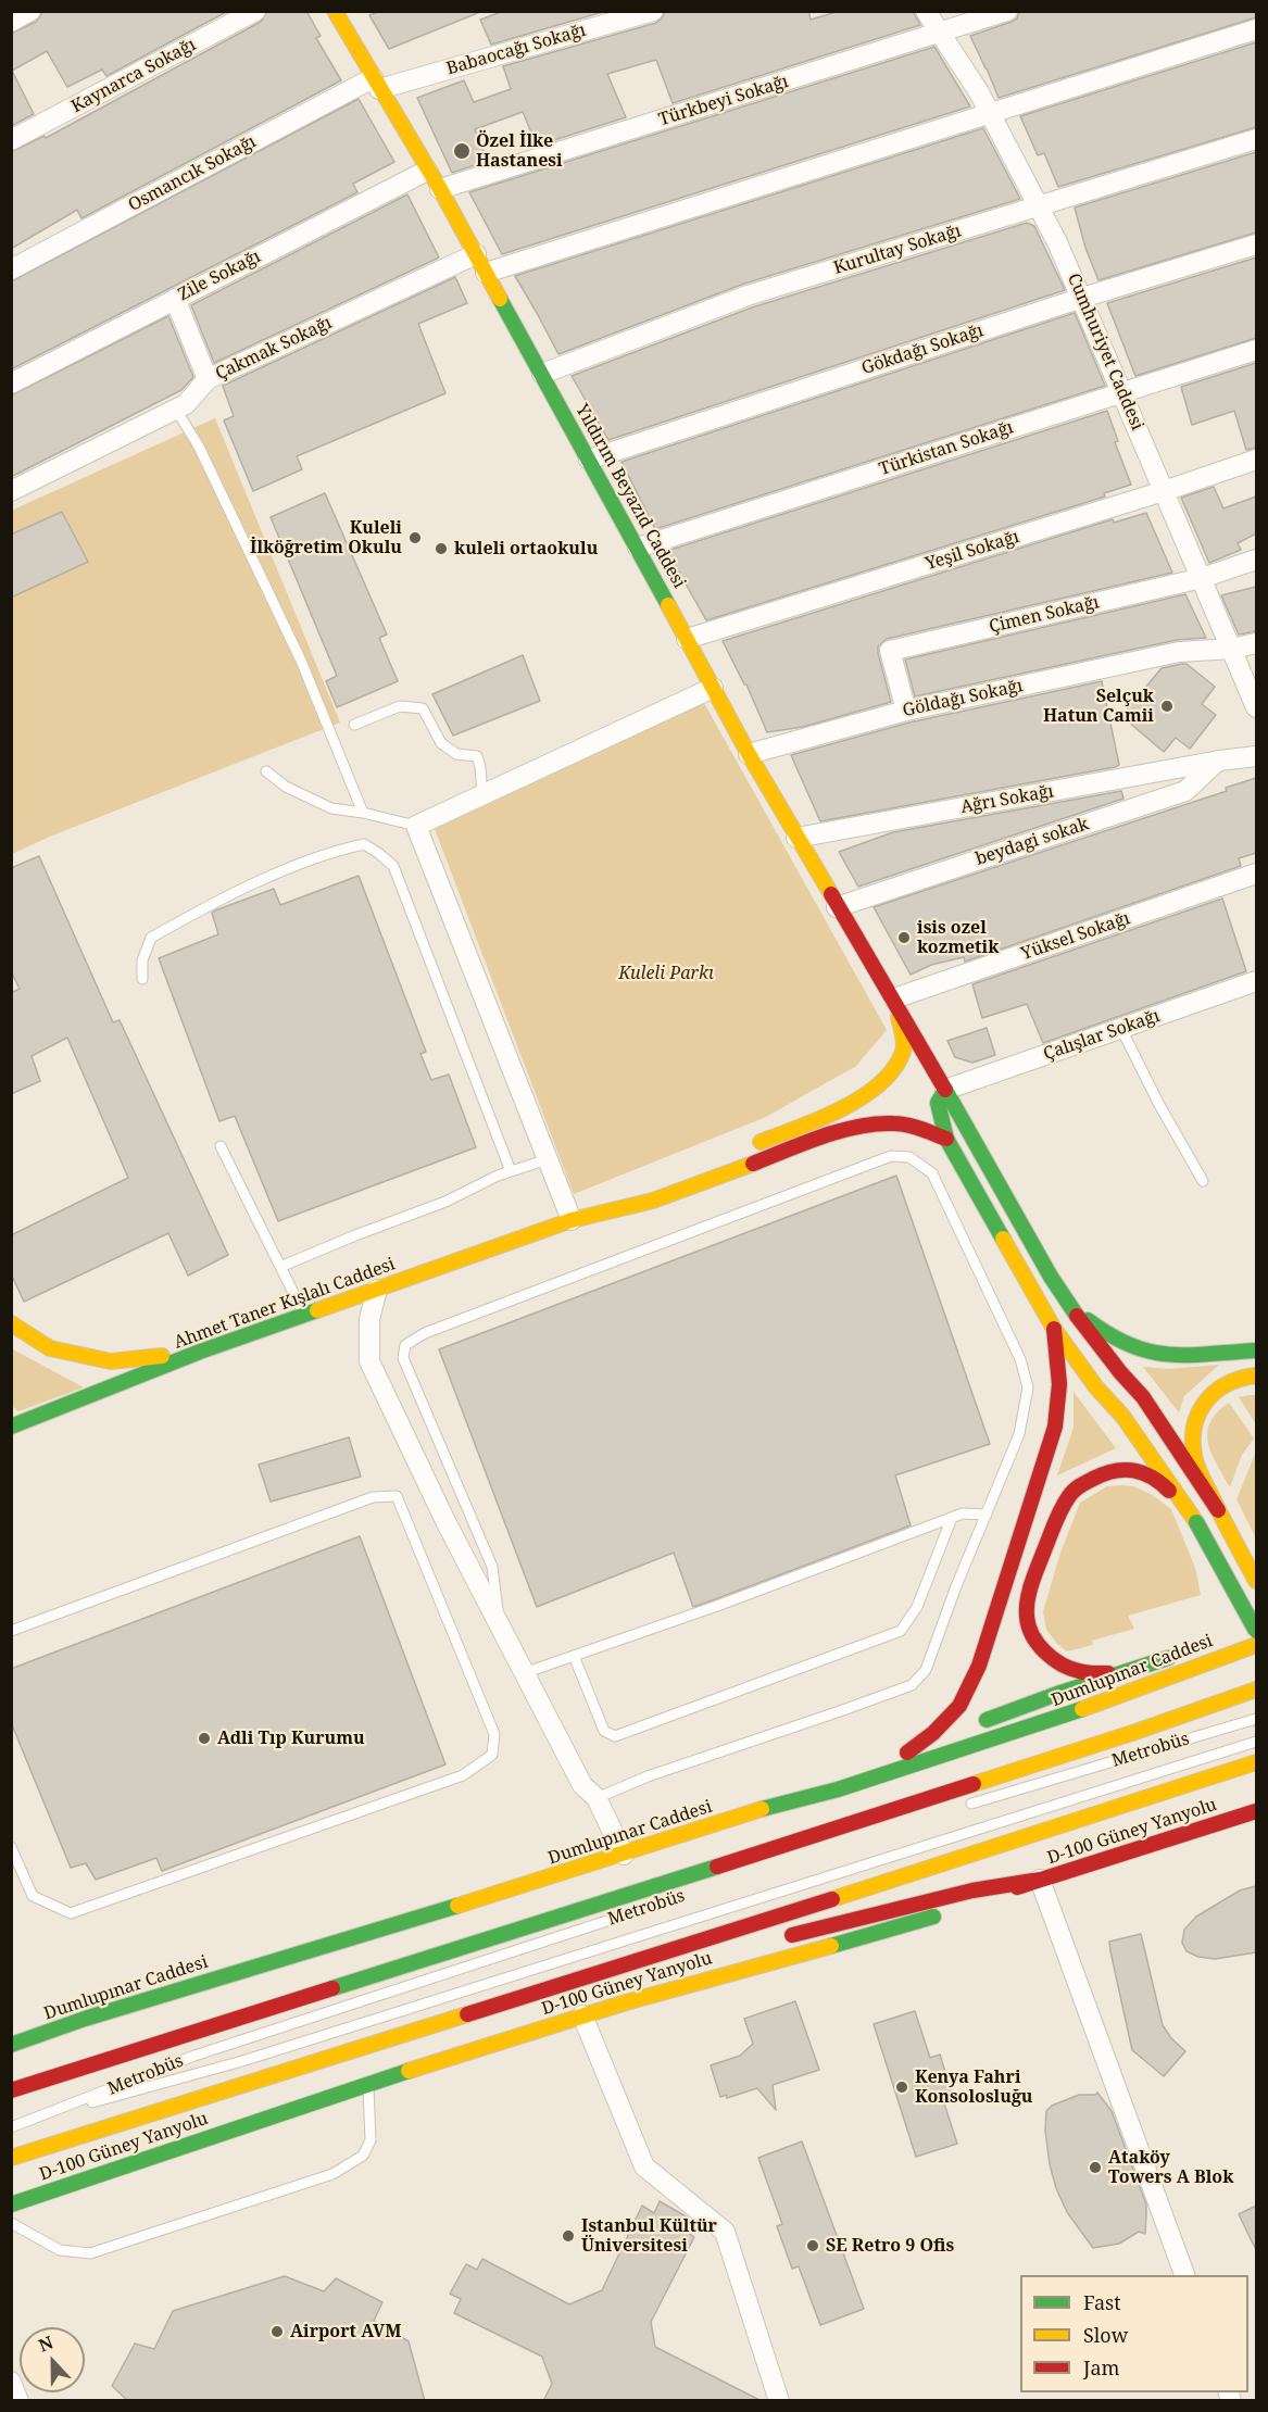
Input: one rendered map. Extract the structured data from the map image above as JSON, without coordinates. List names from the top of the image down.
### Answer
{
  "streets": {
    "main road": [
      "Yıldırım Beyazıd Caddesi",
      "Ahmet Taner Kışlalı Caddesi",
      "Dumlupınar Caddesi",
      "D-100 Güney Yanyolu"
    ],
    "street": [
      "Babaocağı Sokağı",
      "Kaynarca Sokağı",
      "Türkbeyi Sokağı",
      "Osmancık Sokağı",
      "Kurultay Sokağı",
      "Zile Sokağı",
      "Çakmak Sokağı",
      "Gökdağı Sokağı",
      "Cumhuriyet Caddesi",
      "Türkistan Sokağı",
      "Yeşil Sokağı",
      "Çimen Sokağı",
      "Göldağı Sokağı",
      "Ağrı Sokağı",
      "beydagi sokak",
      "Yüksel Sokağı",
      "Çalışlar Sokağı"
    ],
    "lane": ["Metrobüs"]
  },
  "crossings": [
    ["Babaocağı Sokağı", "Osmancık Sokağı"],
    ["Babaocağı Sokağı", "Yıldırım Beyazıd Caddesi"],
    ["Türkbeyi Sokağı", "Cumhuriyet Caddesi"],
    ["Türkbeyi Sokağı", "Yıldırım Beyazıd Caddesi"],
    ["Osmancık Sokağı", "Yıldırım Beyazıd Caddesi"],
    ["Kurultay Sokağı", "Cumhuriyet Caddesi"],
    ["Kurultay Sokağı", "Yıldırım Beyazıd Caddesi"],
    ["Zile Sokağı", "Yıldırım Beyazıd Caddesi"],
    ["Çakmak Sokağı", "Yıldırım Beyazıd Caddesi"],
    ["Gökdağı Sokağı", "Cumhuriyet Caddesi"],
    ["Gökdağı Sokağı", "Yıldırım Beyazıd Caddesi"],
    ["Cumhuriyet Caddesi", "Türkistan Sokağı"],
    ["Cumhuriyet Caddesi", "Yeşil Sokağı"],
    ["Cumhuriyet Caddesi", "Çimen Sokağı"],
    ["Cumhuriyet Caddesi", "Göldağı Sokağı"],
    ["Türkistan Sokağı", "Yıldırım Beyazıd Caddesi"],
    ["Yıldırım Beyazıd Caddesi", "Yeşil Sokağı"],
    ["Yıldırım Beyazıd Caddesi", "Göldağı Sokağı"],
    ["Yıldırım Beyazıd Caddesi", "Ağrı Sokağı"],
    ["Yıldırım Beyazıd Caddesi", "beydagi sokak"],
    ["Yıldırım Beyazıd Caddesi", "Yüksel Sokağı"],
    ["Yıldırım Beyazıd Caddesi", "Çalışlar Sokağı"],
    ["Çimen Sokağı", "Göldağı Sokağı"],
    ["Ağrı Sokağı", "beydagi sokak"]
  ],
  "parks": ["Kuleli Parkı"],
  "places": [
    "Özel İlke Hastanesi",
    "Kuleli İlköğretim Okulu",
    "kuleli ortaokulu",
    "Selçuk Hatun Camii",
    "isis ozel kozmetik",
    "Adli Tıp Kurumu",
    "Kenya Fahri Konsolosluğu",
    "Ataköy Towers A Blok",
    "Istanbul Kültür Üniversitesi",
    "SE Retro 9 Ofis",
    "Airport AVM"
  ],
  "legend": ["Fast", "Slow", "Jam"],
  "north": "top"
}
